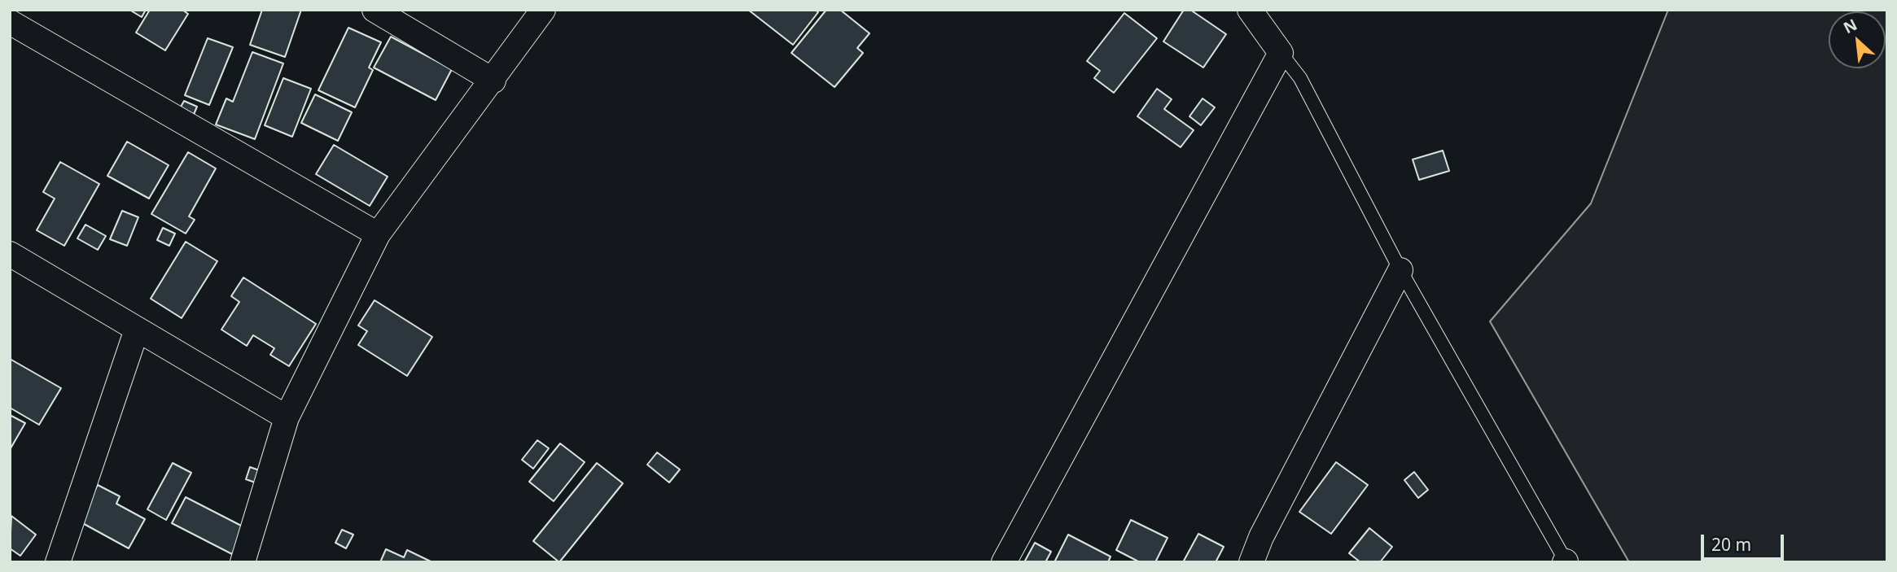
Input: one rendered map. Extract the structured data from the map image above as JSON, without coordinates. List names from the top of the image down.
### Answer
{
  "scale_bar": "20 m",
  "north": "top left"
}
